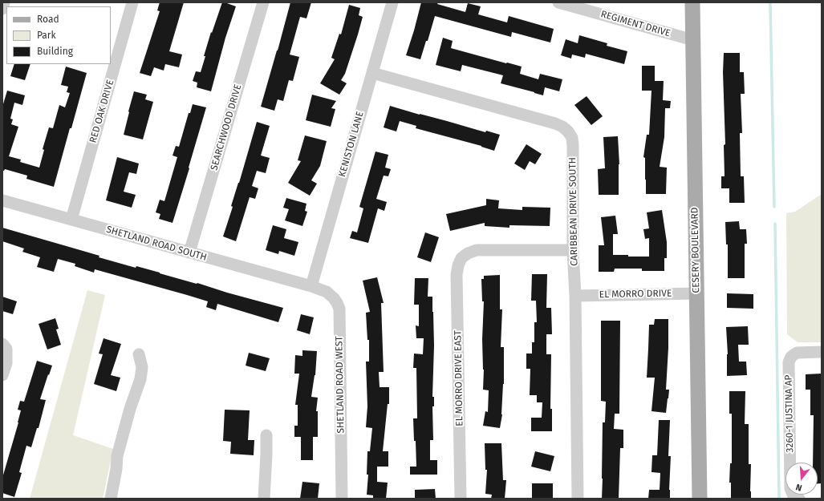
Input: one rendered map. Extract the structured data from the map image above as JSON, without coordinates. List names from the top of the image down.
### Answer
{
  "streets": {
    "main road": ["CESERY BOULEVARD"],
    "street": [
      "REGIMENT DRIVE",
      "RED OAK DRIVE",
      "SEARCHWOOD DRIVE",
      "KENISTON LANE",
      "CARIBBEAN DRIVE SOUTH",
      "SHETLAND ROAD SOUTH",
      "EL MORRO DRIVE",
      "EL MORRO DRIVE EAST",
      "SHETLAND ROAD WEST",
      "3260-1 JUSTINA AP"
    ]
  },
  "crossings": [
    ["REGIMENT DRIVE", "CESERY BOULEVARD"],
    ["RED OAK DRIVE", "SHETLAND ROAD SOUTH"],
    ["SEARCHWOOD DRIVE", "SHETLAND ROAD SOUTH"],
    ["KENISTON LANE", "CARIBBEAN DRIVE SOUTH"],
    ["KENISTON LANE", "SHETLAND ROAD SOUTH"],
    ["KENISTON LANE", "SHETLAND ROAD WEST"],
    ["CARIBBEAN DRIVE SOUTH", "EL MORRO DRIVE"],
    ["CARIBBEAN DRIVE SOUTH", "EL MORRO DRIVE EAST"],
    ["SHETLAND ROAD SOUTH", "SHETLAND ROAD WEST"],
    ["CESERY BOULEVARD", "EL MORRO DRIVE"]
  ],
  "legend": ["Road", "Park", "Building"],
  "north": "bottom"
}
